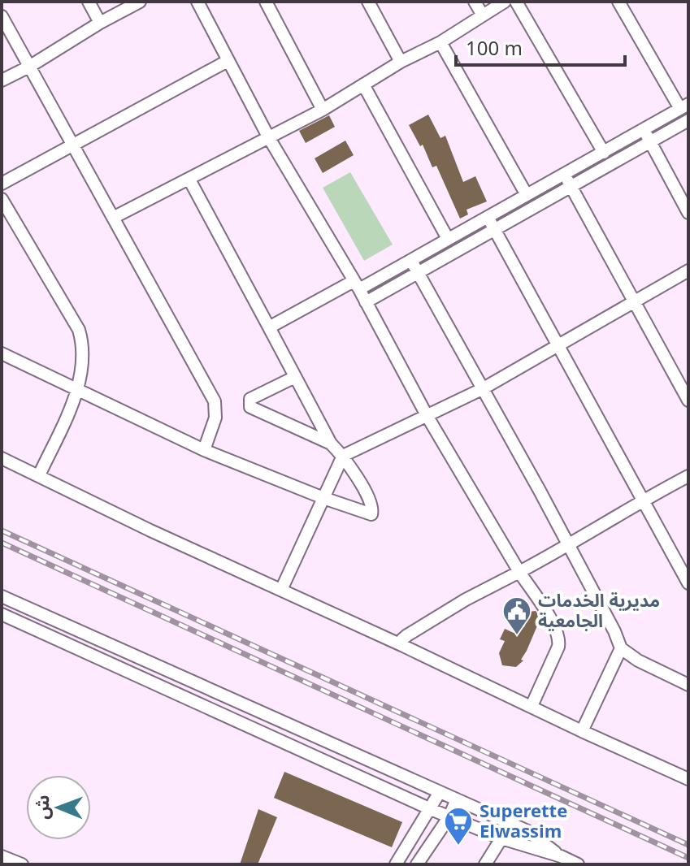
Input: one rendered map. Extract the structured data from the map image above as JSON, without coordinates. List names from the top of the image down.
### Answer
{
  "places": {
    "public building": ["مديرية الخدمات الجامعية"],
    "supermarket": ["Superette Elwassim"]
  },
  "scale_bar": "100 m",
  "north": "left"
}
